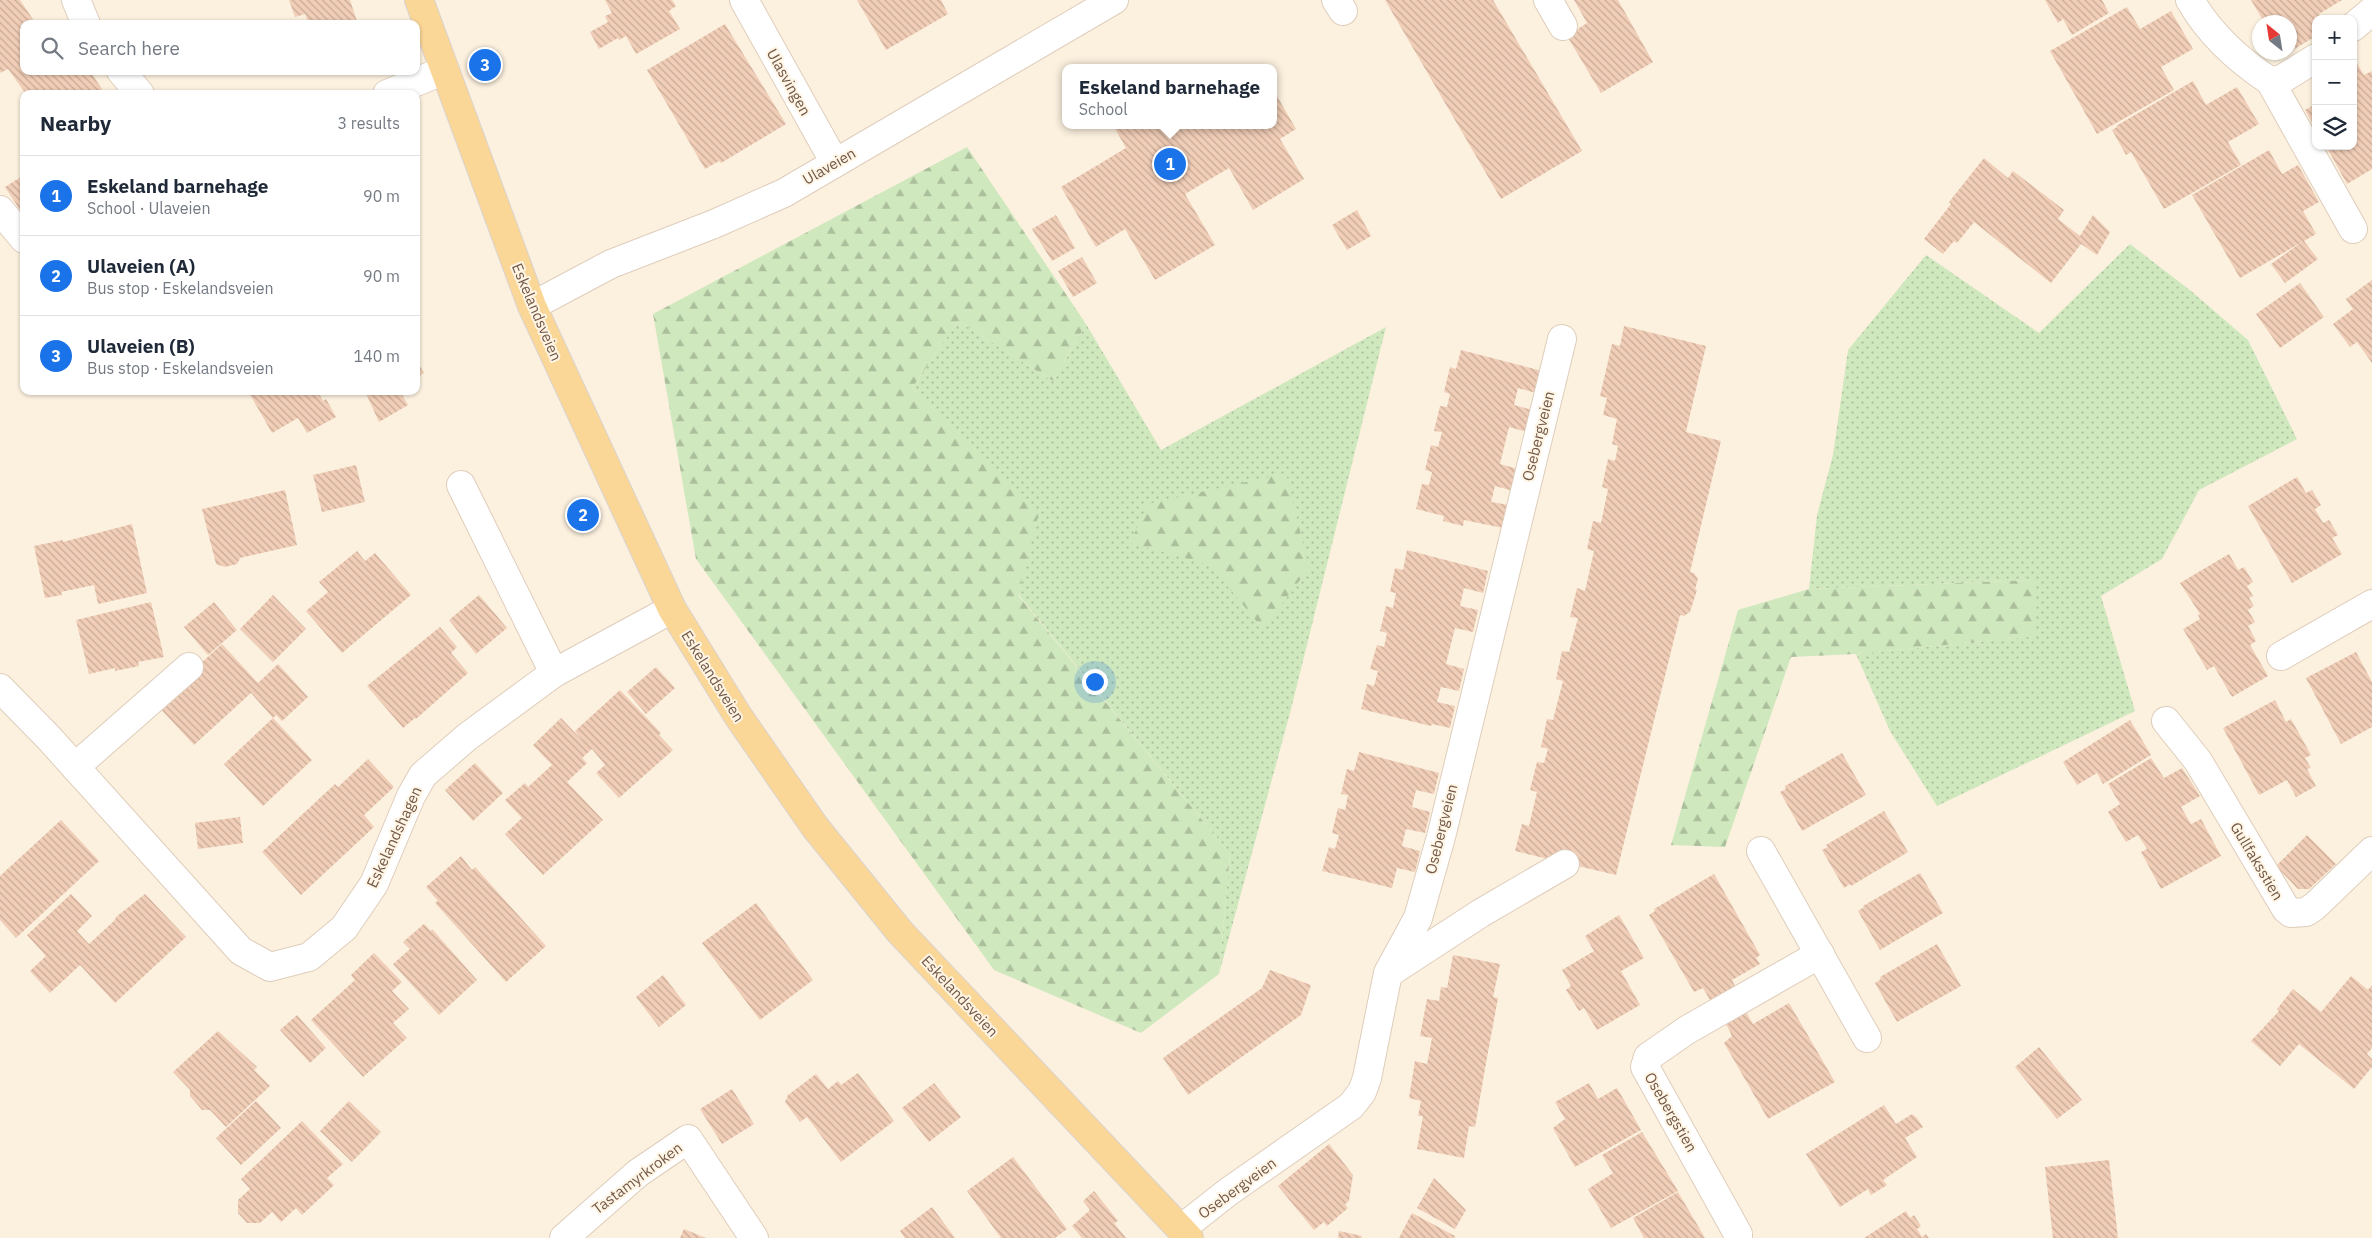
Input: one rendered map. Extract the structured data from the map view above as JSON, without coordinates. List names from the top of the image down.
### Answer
{
  "streets": {
    "main road": ["Eskelandsveien"],
    "street": [
      "Ulasvingen",
      "Ulaveien",
      "Osebergveien",
      "Eskelandshagen",
      "Gullfaksstien",
      "Osebergstien",
      "Tastamyrkroken"
    ]
  },
  "crossings": [
    ["Ulasvingen", "Ulaveien"],
    ["Ulaveien", "Eskelandsveien"],
    ["Eskelandsveien", "Osebergveien"],
    ["Eskelandsveien", "Eskelandshagen"]
  ],
  "north": "top left",
  "page": {
    "map_buttons": ["+", "−"],
    "search": "Search here",
    "pins": ["3", "1", "2"],
    "popup": ["Eskeland barnehage", "School"],
    "heading": ["Nearby", "3 results"],
    "list": [
      {
        "mark": "1",
        "name": "Eskeland barnehage",
        "note": "School · Ulaveien",
        "value": "90 m"
      },
      {
        "mark": "2",
        "name": "Ulaveien (A)",
        "note": "Bus stop · Eskelandsveien",
        "value": "90 m"
      },
      {
        "mark": "3",
        "name": "Ulaveien (B)",
        "note": "Bus stop · Eskelandsveien",
        "value": "140 m"
      }
    ]
  }
}
